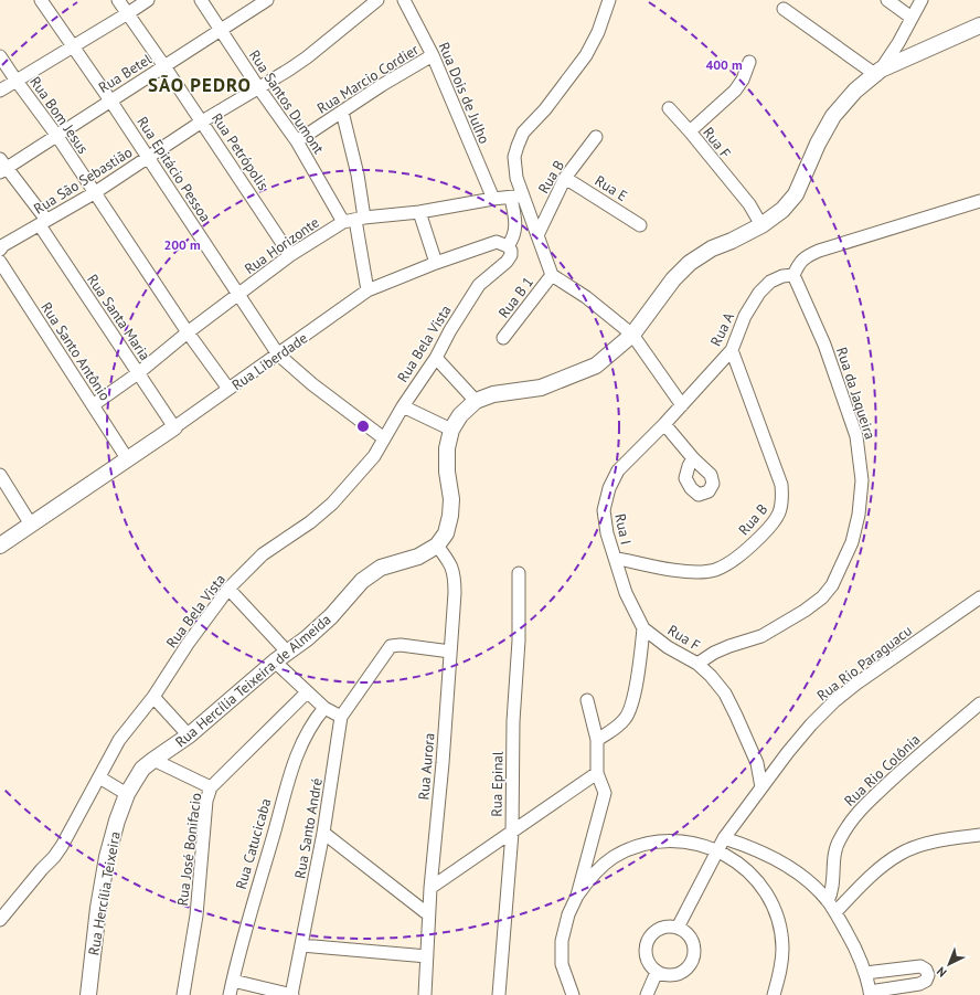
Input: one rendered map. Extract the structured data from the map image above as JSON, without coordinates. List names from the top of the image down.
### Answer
{
  "streets": {
    "main road": ["Rua Liberdade", "Rua Hercília Teixeira de Almeida", "Rua Hercília Teixeira"],
    "street": [
      "Rua Betel",
      "Rua Marcio Cordier",
      "Rua Dois de Julho",
      "Rua Santos Dumont",
      "Rua Bom Jesus",
      "Rua F",
      "Rua Petrópolis",
      "Rua Epitácio Pessoa",
      "Rua B",
      "Rua São Sebastião",
      "Rua E",
      "Rua Horizonte",
      "Rua B 1",
      "Rua Santa Maria",
      "Rua A",
      "Rua Bela Vista",
      "Rua Santo Antônio",
      "Rua da Jaqueira",
      "Rua I",
      "Rua Rio Paraguacu",
      "Rua Aurora",
      "Rua Rio Colônia",
      "Rua Epinal",
      "Rua Santo André",
      "Rua Catucicaba",
      "Rua José Bonifacio"
    ]
  },
  "crossings": [
    ["Rua Betel", "Rua Santos Dumont"],
    ["Rua Betel", "Rua Bom Jesus"],
    ["Rua Betel", "Rua Petrópolis"],
    ["Rua Betel", "Rua Epitácio Pessoa"],
    ["Rua Betel", "Rua Santa Maria"],
    ["Rua Marcio Cordier", "Rua Dois de Julho"],
    ["Rua Marcio Cordier", "Rua Santos Dumont"],
    ["Rua Dois de Julho", "Rua Horizonte"],
    ["Rua Santos Dumont", "Rua São Sebastião"],
    ["Rua Santos Dumont", "Rua Horizonte"],
    ["Rua Santos Dumont", "Rua Liberdade"],
    ["Rua Bom Jesus", "Rua São Sebastião"],
    ["Rua Bom Jesus", "Rua Horizonte"],
    ["Rua Bom Jesus", "Rua Liberdade"],
    ["Rua F", "Rua da Jaqueira"],
    ["Rua F", "Rua I"],
    ["Rua Petrópolis", "Rua São Sebastião"],
    ["Rua Petrópolis", "Rua Horizonte"],
    ["Rua Epitácio Pessoa", "Rua São Sebastião"],
    ["Rua Epitácio Pessoa", "Rua Horizonte"],
    ["Rua Epitácio Pessoa", "Rua Bela Vista"],
    ["Rua Epitácio Pessoa", "Rua Liberdade"],
    ["Rua B", "Rua E"],
    ["Rua B", "Rua A"],
    ["Rua B", "Rua I"],
    ["Rua São Sebastião", "Rua Santa Maria"],
    ["Rua Horizonte", "Rua Santa Maria"],
    ["Rua Horizonte", "Rua Santo Antônio"],
    ["Rua Santa Maria", "Rua Liberdade"],
    ["Rua A", "Rua da Jaqueira"],
    ["Rua A", "Rua I"],
    ["Rua Bela Vista", "Rua Liberdade"],
    ["Rua Santo Antônio", "Rua Liberdade"],
    ["Rua Hercília Teixeira de Almeida", "Rua Aurora"],
    ["Rua Hercília Teixeira de Almeida", "Rua Hercília Teixeira"],
    ["Rua Aurora", "Rua Santo André"]
  ],
  "districts": ["SÃO PEDRO"],
  "north": "bottom left",
  "rings": ["400 m", "200 m"]
}
